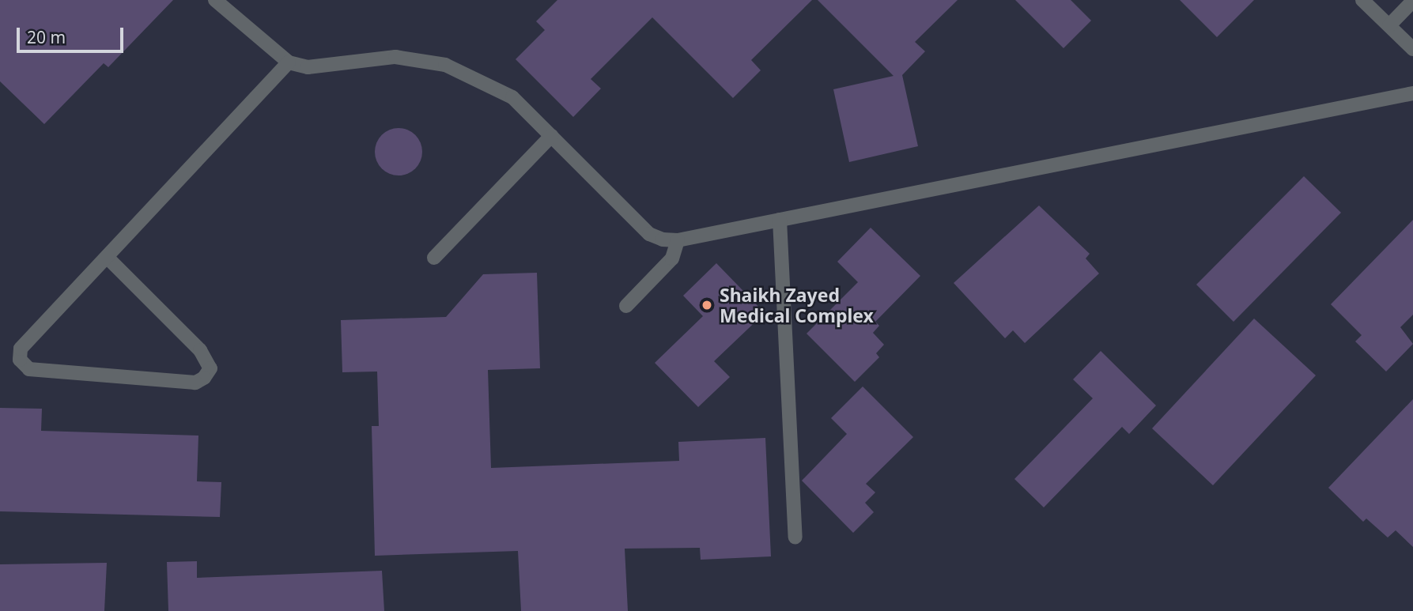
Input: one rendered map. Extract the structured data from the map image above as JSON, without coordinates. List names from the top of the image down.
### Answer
{
  "places": ["Shaikh Zayed Medical Complex"],
  "scale_bar": "20 m"
}
